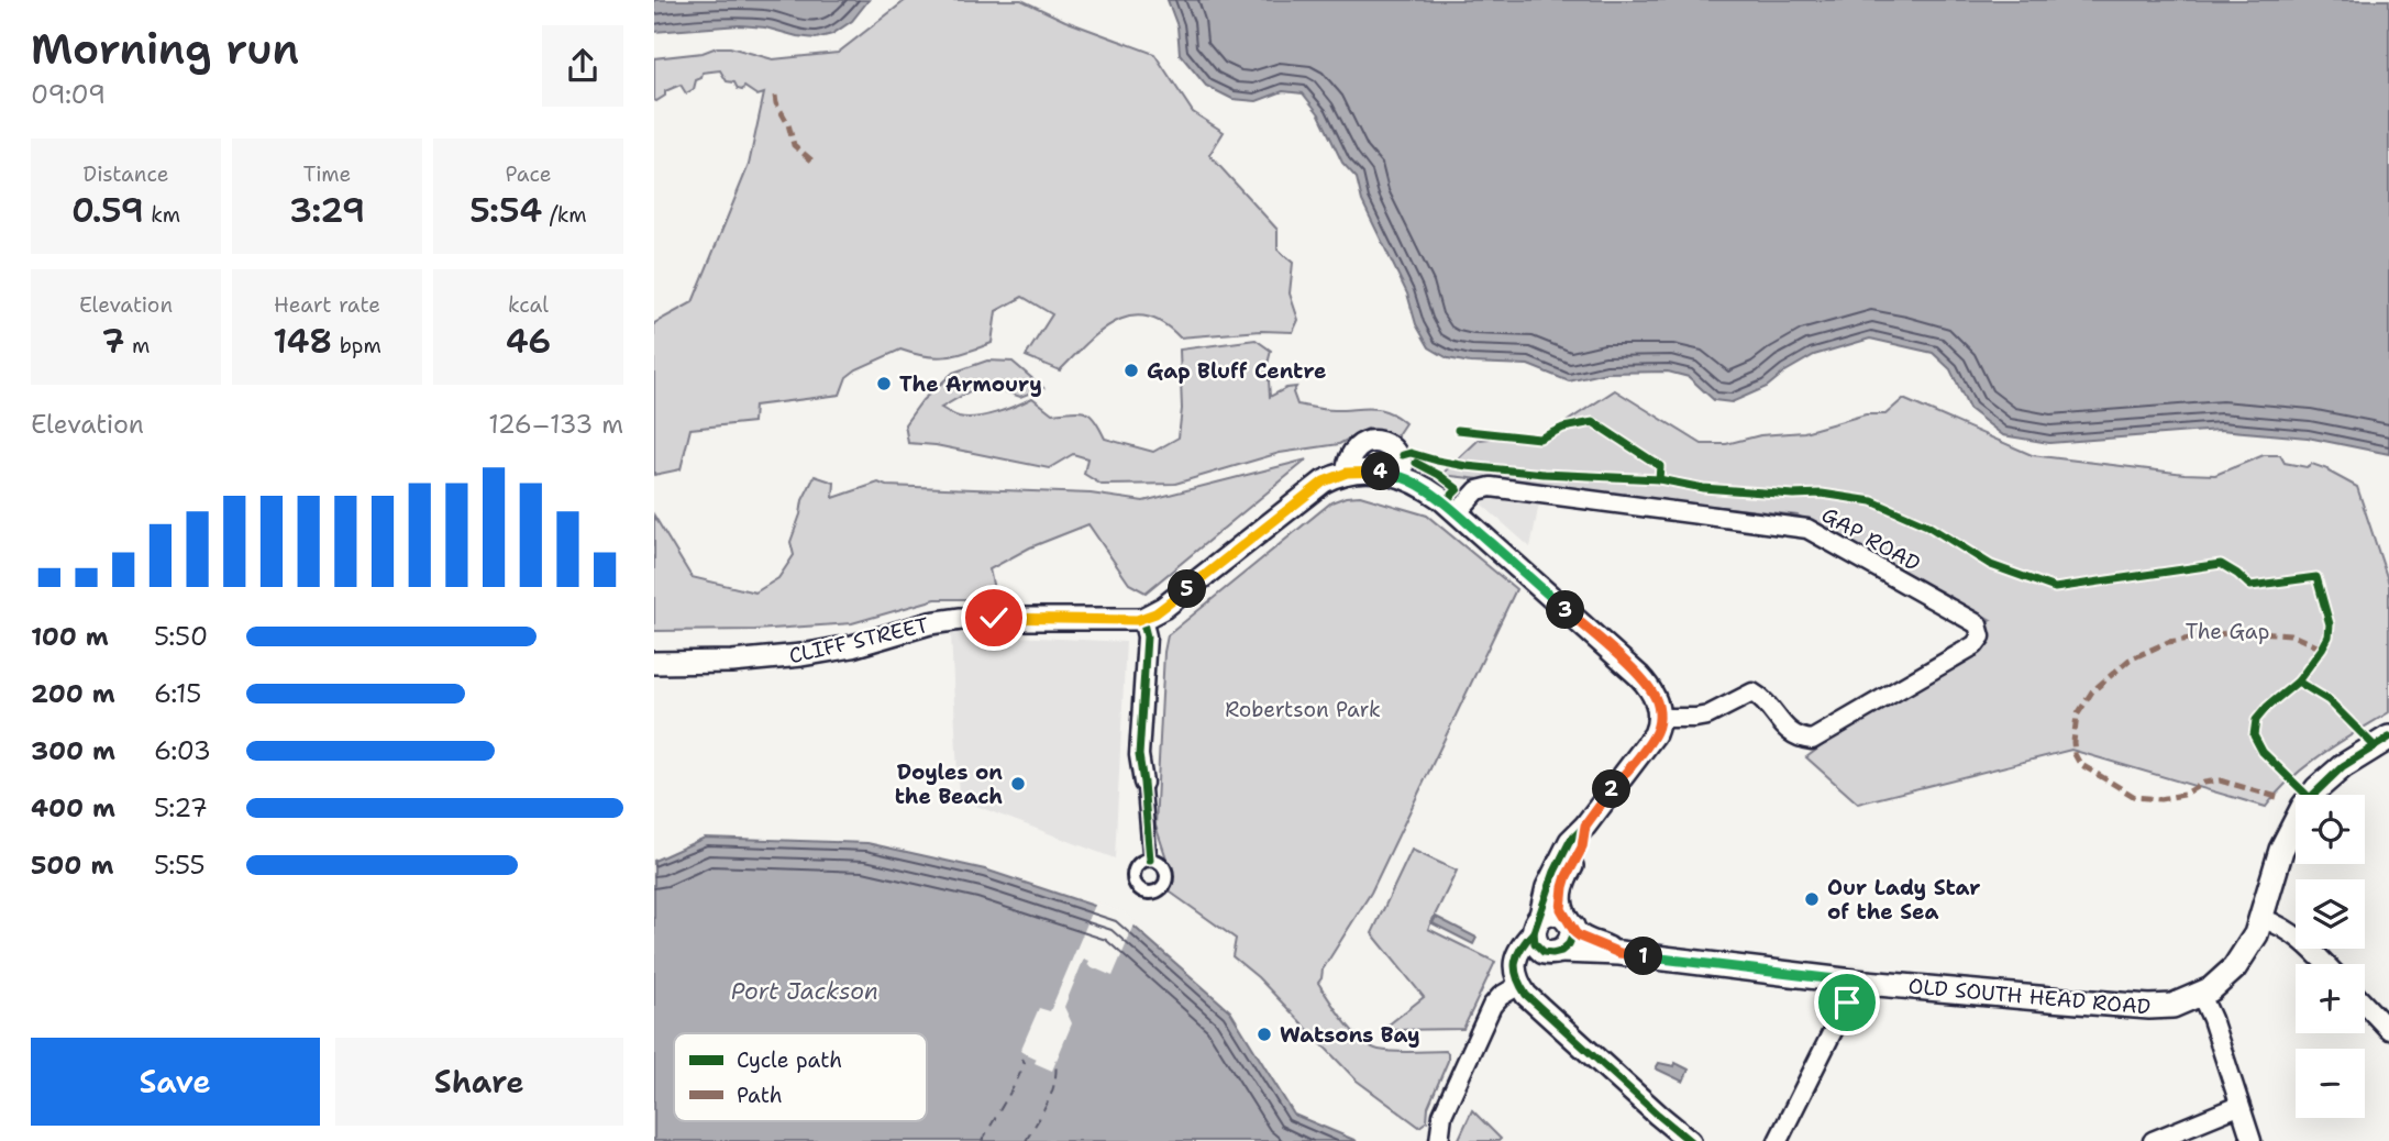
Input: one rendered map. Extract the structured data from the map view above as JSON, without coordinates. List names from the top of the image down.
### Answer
{
  "streets": {
    "main road": ["OLD SOUTH HEAD ROAD"],
    "street": ["GAP ROAD", "CLIFF STREET"]
  },
  "water": ["Port Jackson"],
  "parks": ["The Gap", "Robertson Park"],
  "places": [
    "Gap Bluff Centre",
    "The Armoury",
    "Doyles on the Beach",
    "Our Lady Star of the Sea",
    "Watsons Bay"
  ],
  "legend": ["Cycle path", "Path"],
  "page": {
    "heading": ["Morning run", "09:09"],
    "stats": [
      ["Distance", "0.59 km"],
      ["Time", "3:29"],
      ["Pace", "5:54 /km"],
      ["Elevation", "7 m"],
      ["Heart rate", "148 bpm"],
      ["kcal", "46"]
    ],
    "chart": ["Elevation", "126–133 m"],
    "pins": [
      "4",
      "5",
      "3",
      "2",
      "1"
    ],
    "list": [
      {
        "name": "100 m",
        "note": "5:50"
      },
      {
        "name": "200 m",
        "note": "6:15"
      },
      {
        "name": "300 m",
        "note": "6:03"
      },
      {
        "name": "400 m",
        "note": "5:27"
      },
      {
        "name": "500 m",
        "note": "5:55"
      }
    ],
    "map_buttons": ["+", "−"],
    "buttons": ["Save", "Share"]
  }
}
